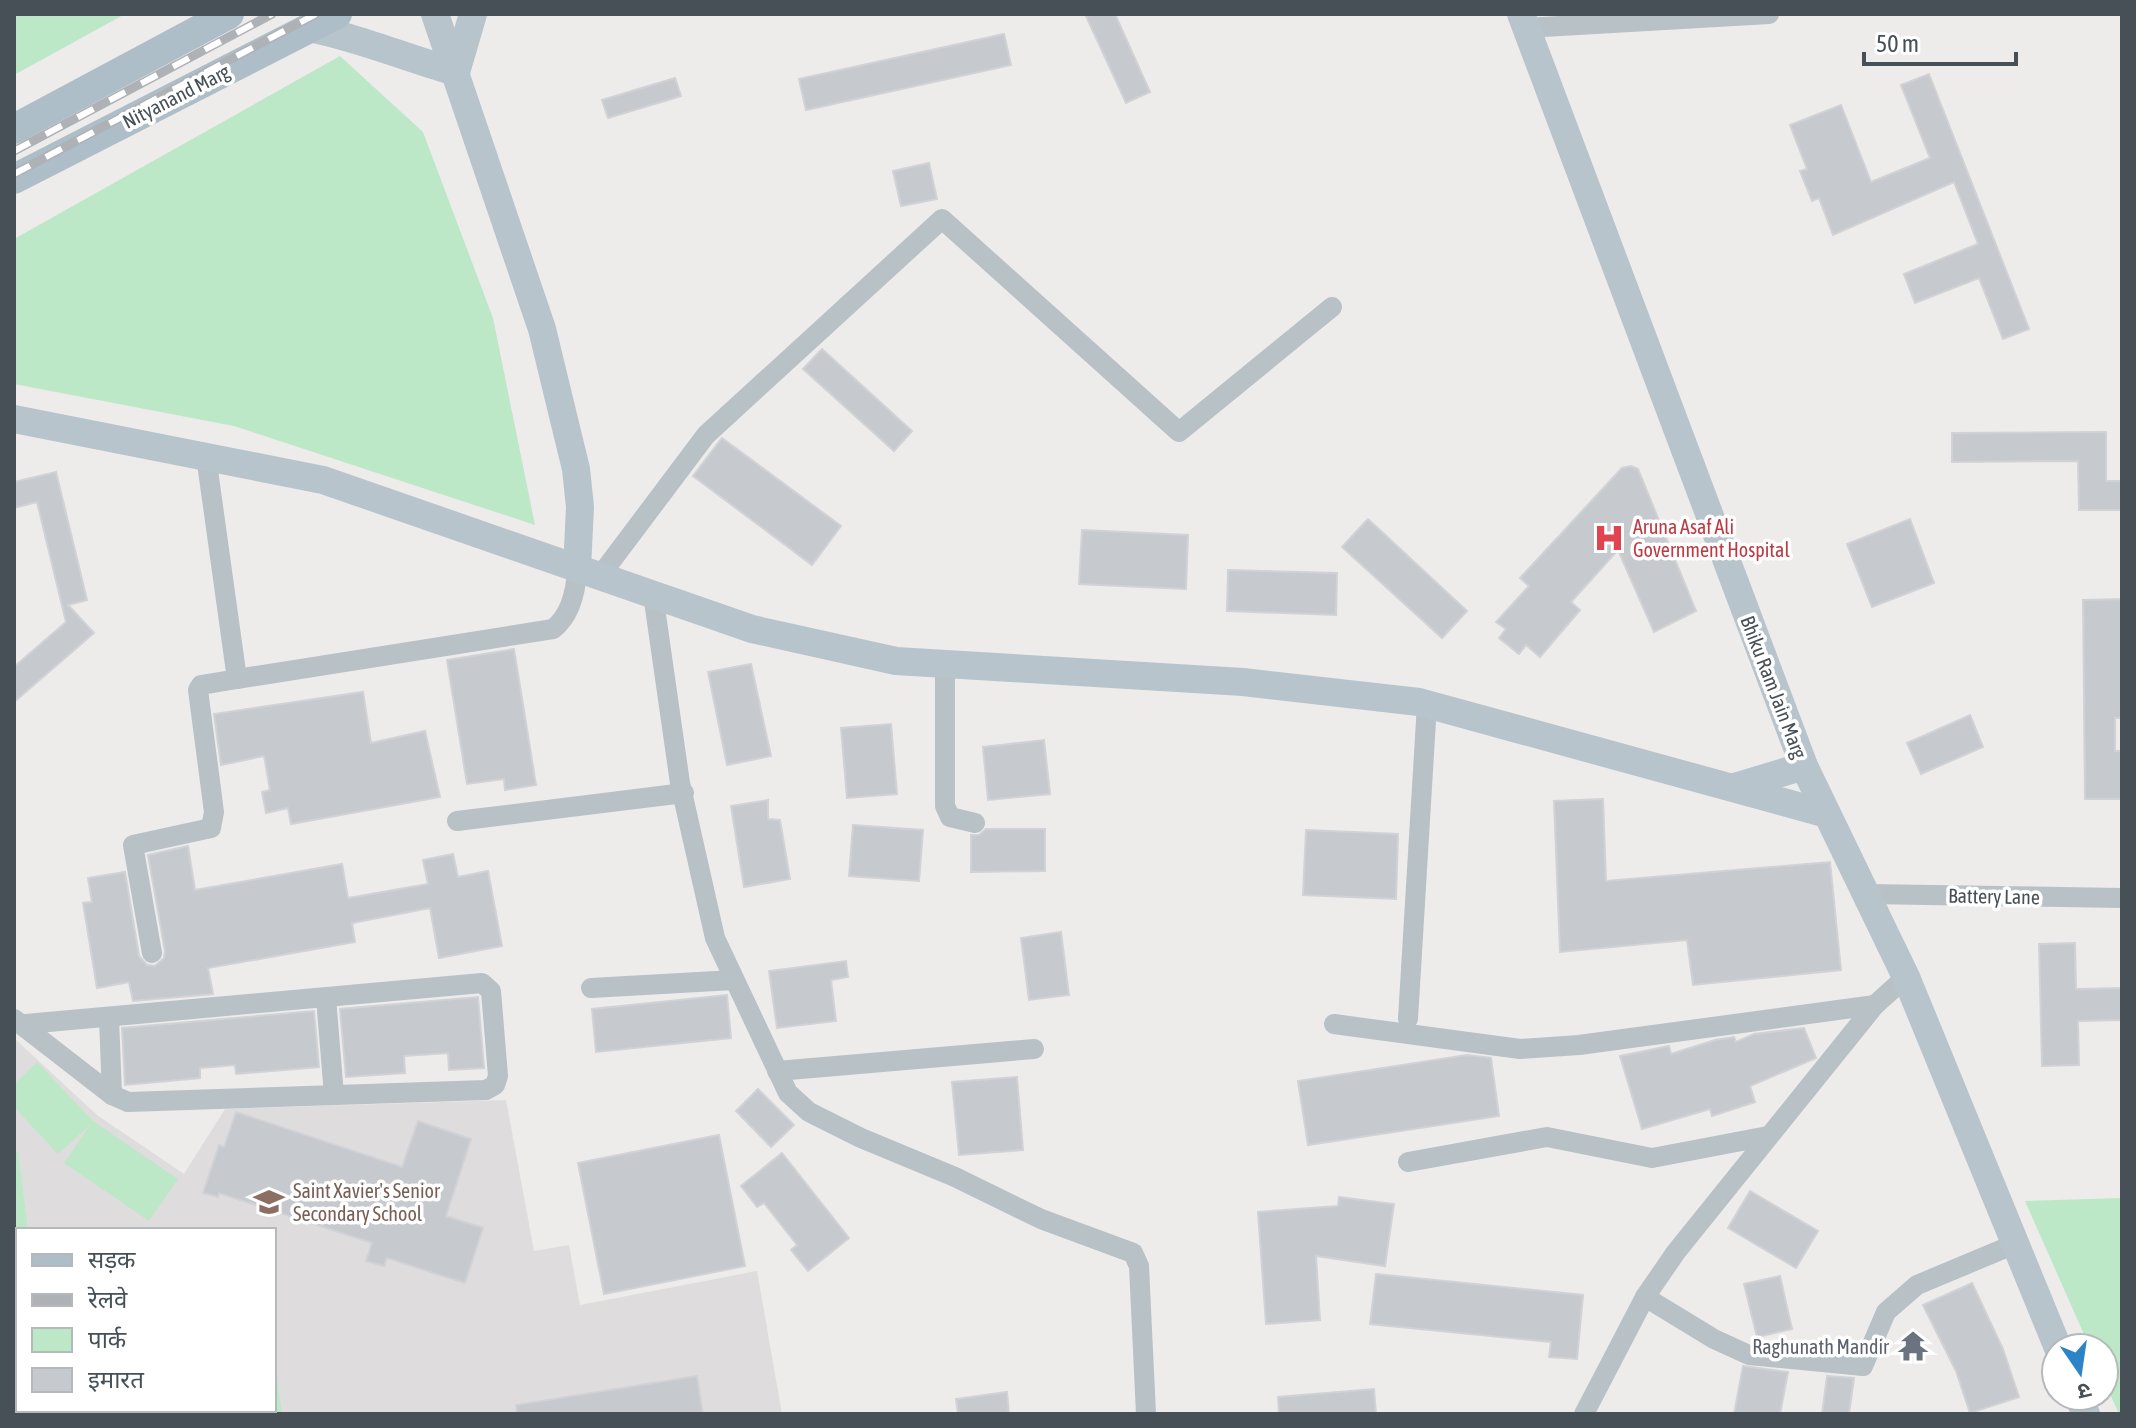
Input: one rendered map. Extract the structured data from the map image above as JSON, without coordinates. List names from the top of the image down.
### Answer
{
  "streets": {
    "main road": ["Nityanand Marg"],
    "street": ["Bhiku Ram Jain Marg", "Battery Lane"]
  },
  "crossings": [
    ["Bhiku Ram Jain Marg", "Battery Lane"]
  ],
  "places": {
    "hospital": ["Aruna Asaf Ali Government Hospital"],
    "school or university": ["Saint Xavier's Senior Secondary School"],
    "temple": ["Raghunath Mandir"]
  },
  "legend": [
    "सड़क",
    "रेलवे",
    "पार्क",
    "इमारत"
  ],
  "scale_bar": "50 m",
  "north": "bottom"
}
